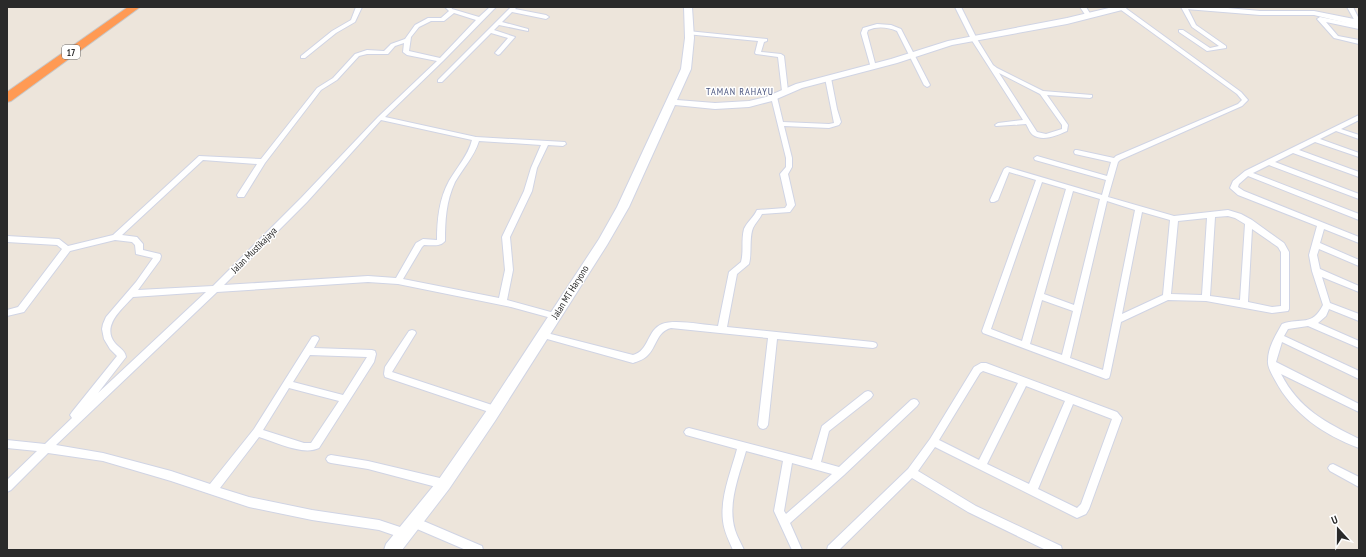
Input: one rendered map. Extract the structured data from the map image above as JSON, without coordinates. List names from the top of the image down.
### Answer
{
  "streets": {
    "highway": ["17"],
    "street": ["Jalan Mustikajaya", "Jalan MT Haryono"]
  },
  "districts": ["TAMAN RAHAYU"],
  "north": "top"
}
